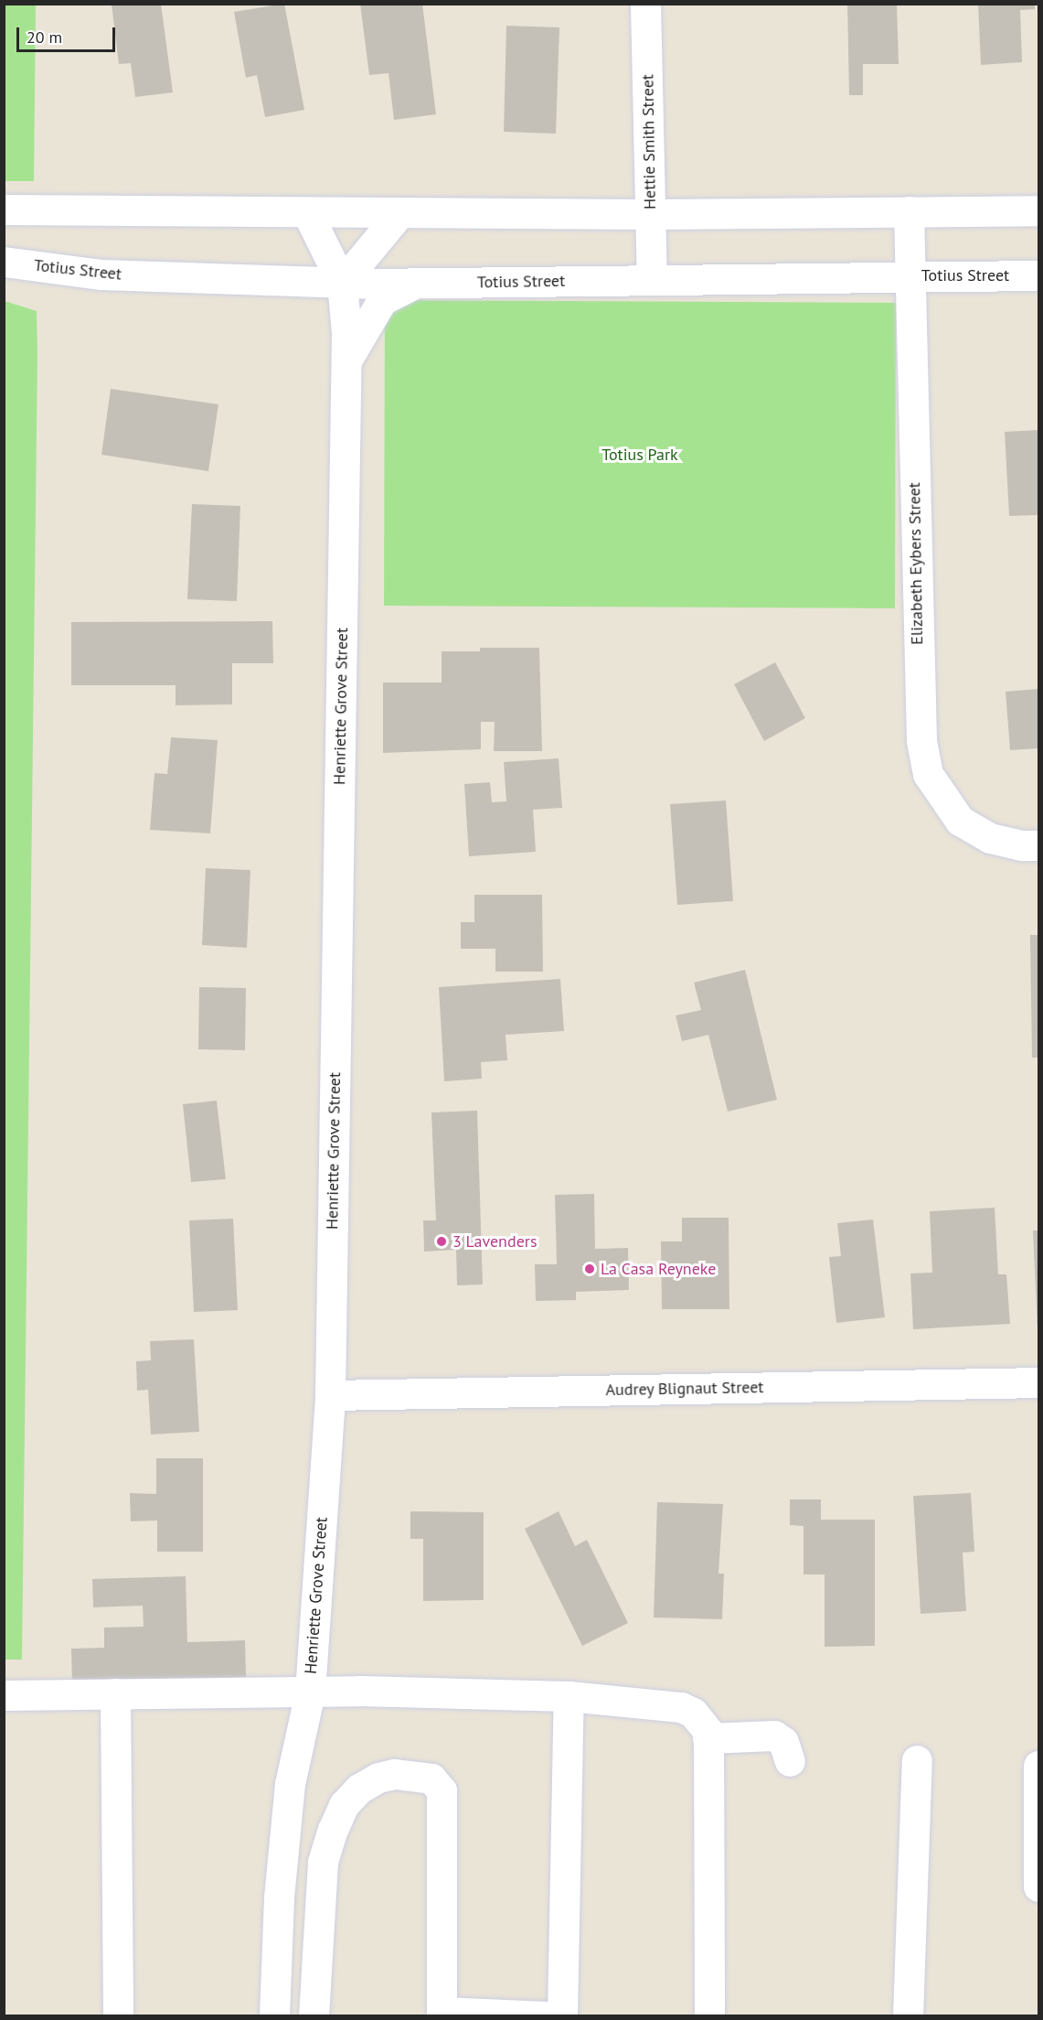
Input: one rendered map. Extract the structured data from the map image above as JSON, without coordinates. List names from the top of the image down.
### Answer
{
  "streets": {
    "street": [
      "Hettie Smith Street",
      "Totius Street",
      "Elizabeth Eybers Street",
      "Henriette Grove Street",
      "Audrey Blignaut Street"
    ]
  },
  "crossings": [
    ["Hettie Smith Street", "Totius Street"],
    ["Totius Street", "Elizabeth Eybers Street"],
    ["Totius Street", "Henriette Grove Street"],
    ["Henriette Grove Street", "Audrey Blignaut Street"]
  ],
  "parks": ["Totius Park"],
  "places": ["3 Lavenders", "La Casa Reyneke"],
  "scale_bar": "20 m"
}
